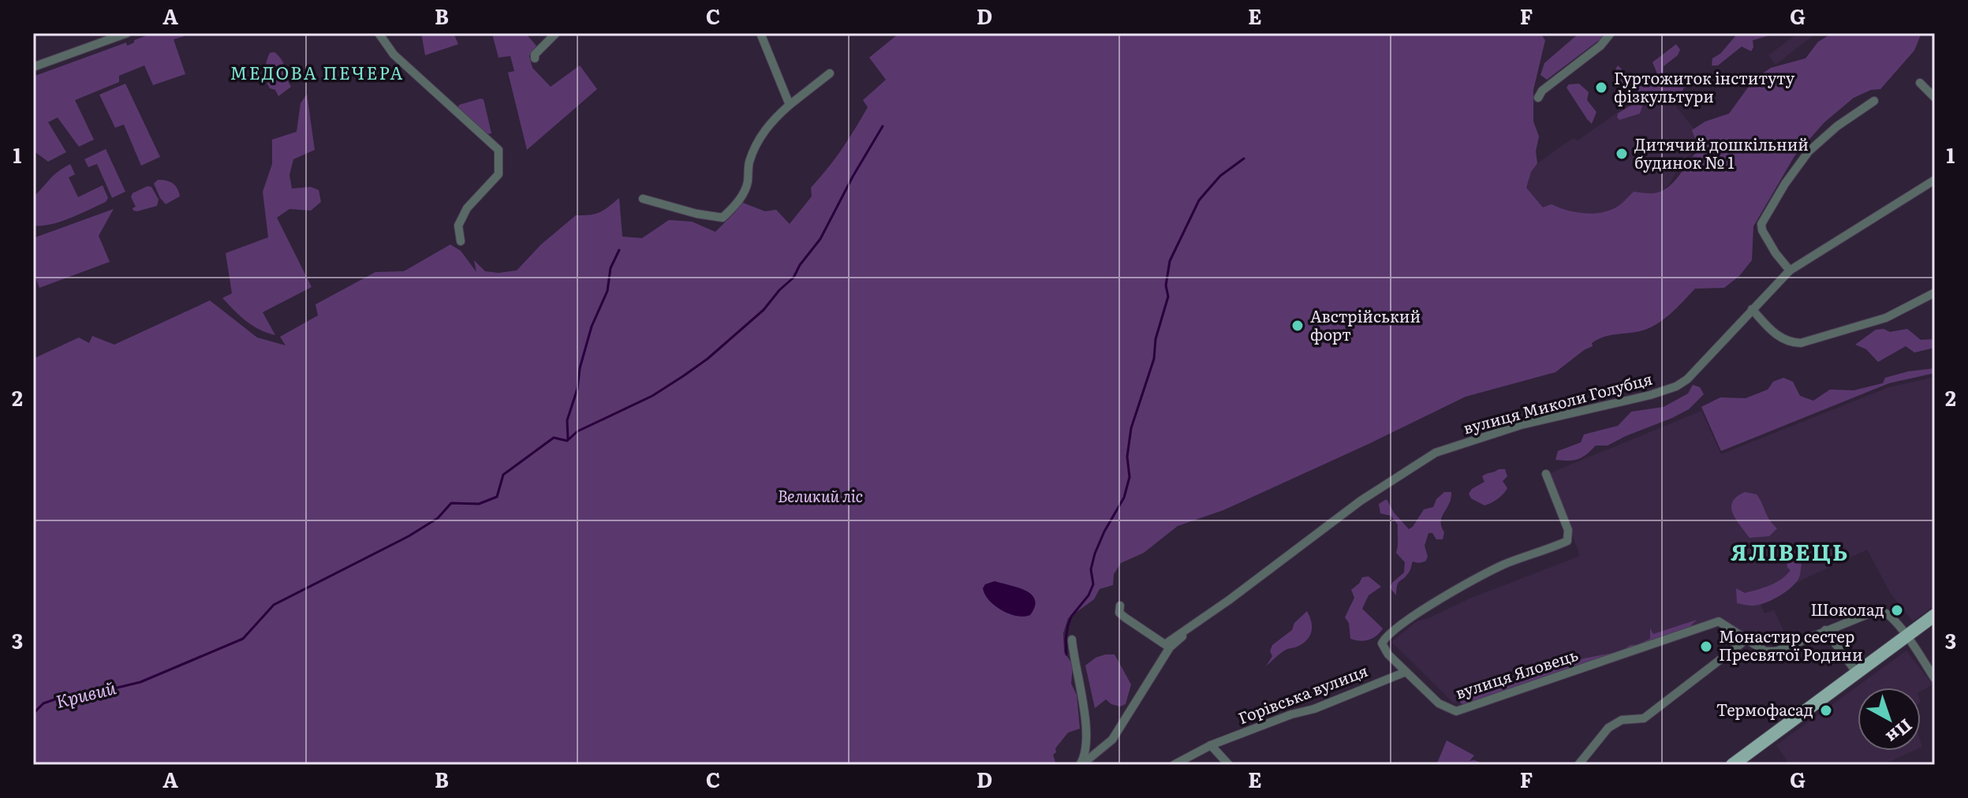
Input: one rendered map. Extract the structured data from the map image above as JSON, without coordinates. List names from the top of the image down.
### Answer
{
  "streets": {
    "street": ["вулиця Миколи Голубця", "вулиця Яловець", "Горівська вулиця"]
  },
  "crossings": [
    ["вулиця Яловець", "Горівська вулиця"]
  ],
  "districts": ["МЕДОВА ПЕЧЕРА", "ЯЛІВЕЦЬ"],
  "water": ["Кривий"],
  "parks": ["Великий ліс"],
  "places": [
    "Гуртожиток інституту фізкультури",
    "Дитячий дошкільний будинок № 1",
    "Австрійський форт",
    "Шоколад",
    "Монастир сестер Пресвятої Родини",
    "Термофасад"
  ],
  "north": "bottom right",
  "grid": {
    "columns": [
      "A",
      "B",
      "C",
      "D",
      "E",
      "F",
      "G"
    ],
    "rows": ["1", "2", "3"]
  }
}
